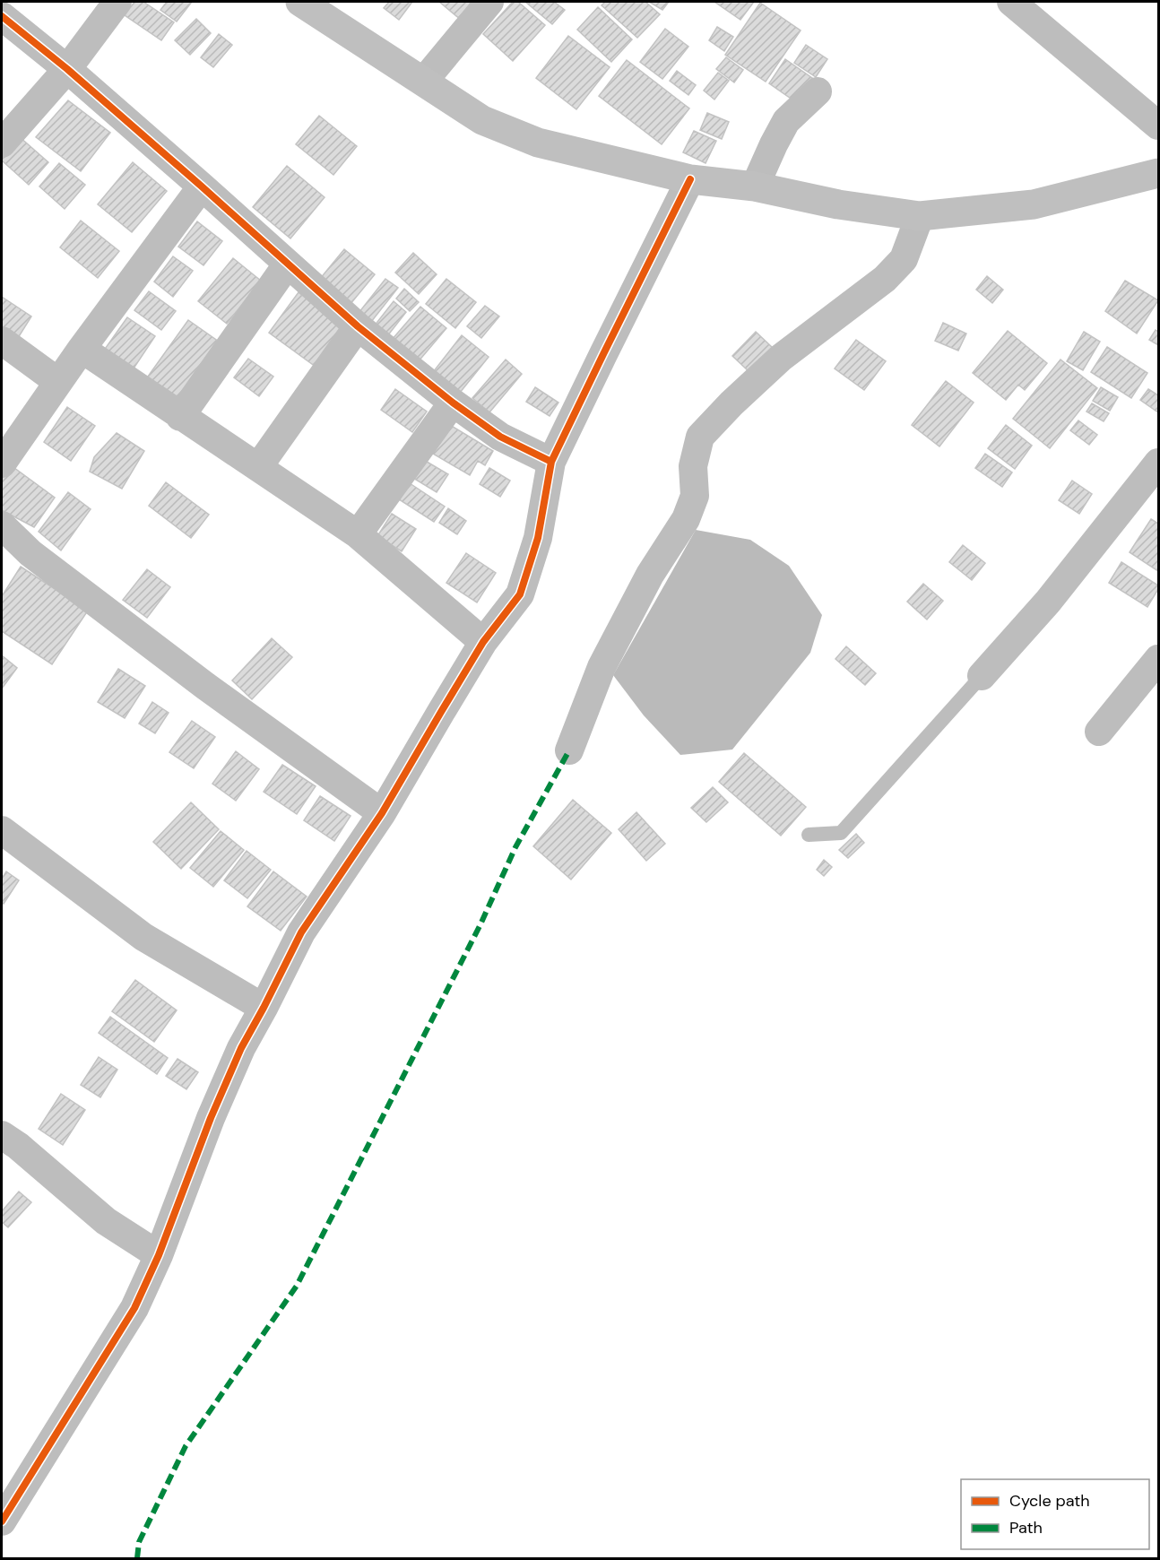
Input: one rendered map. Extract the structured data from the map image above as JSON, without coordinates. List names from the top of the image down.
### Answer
{
  "legend": ["Cycle path", "Path"]
}
